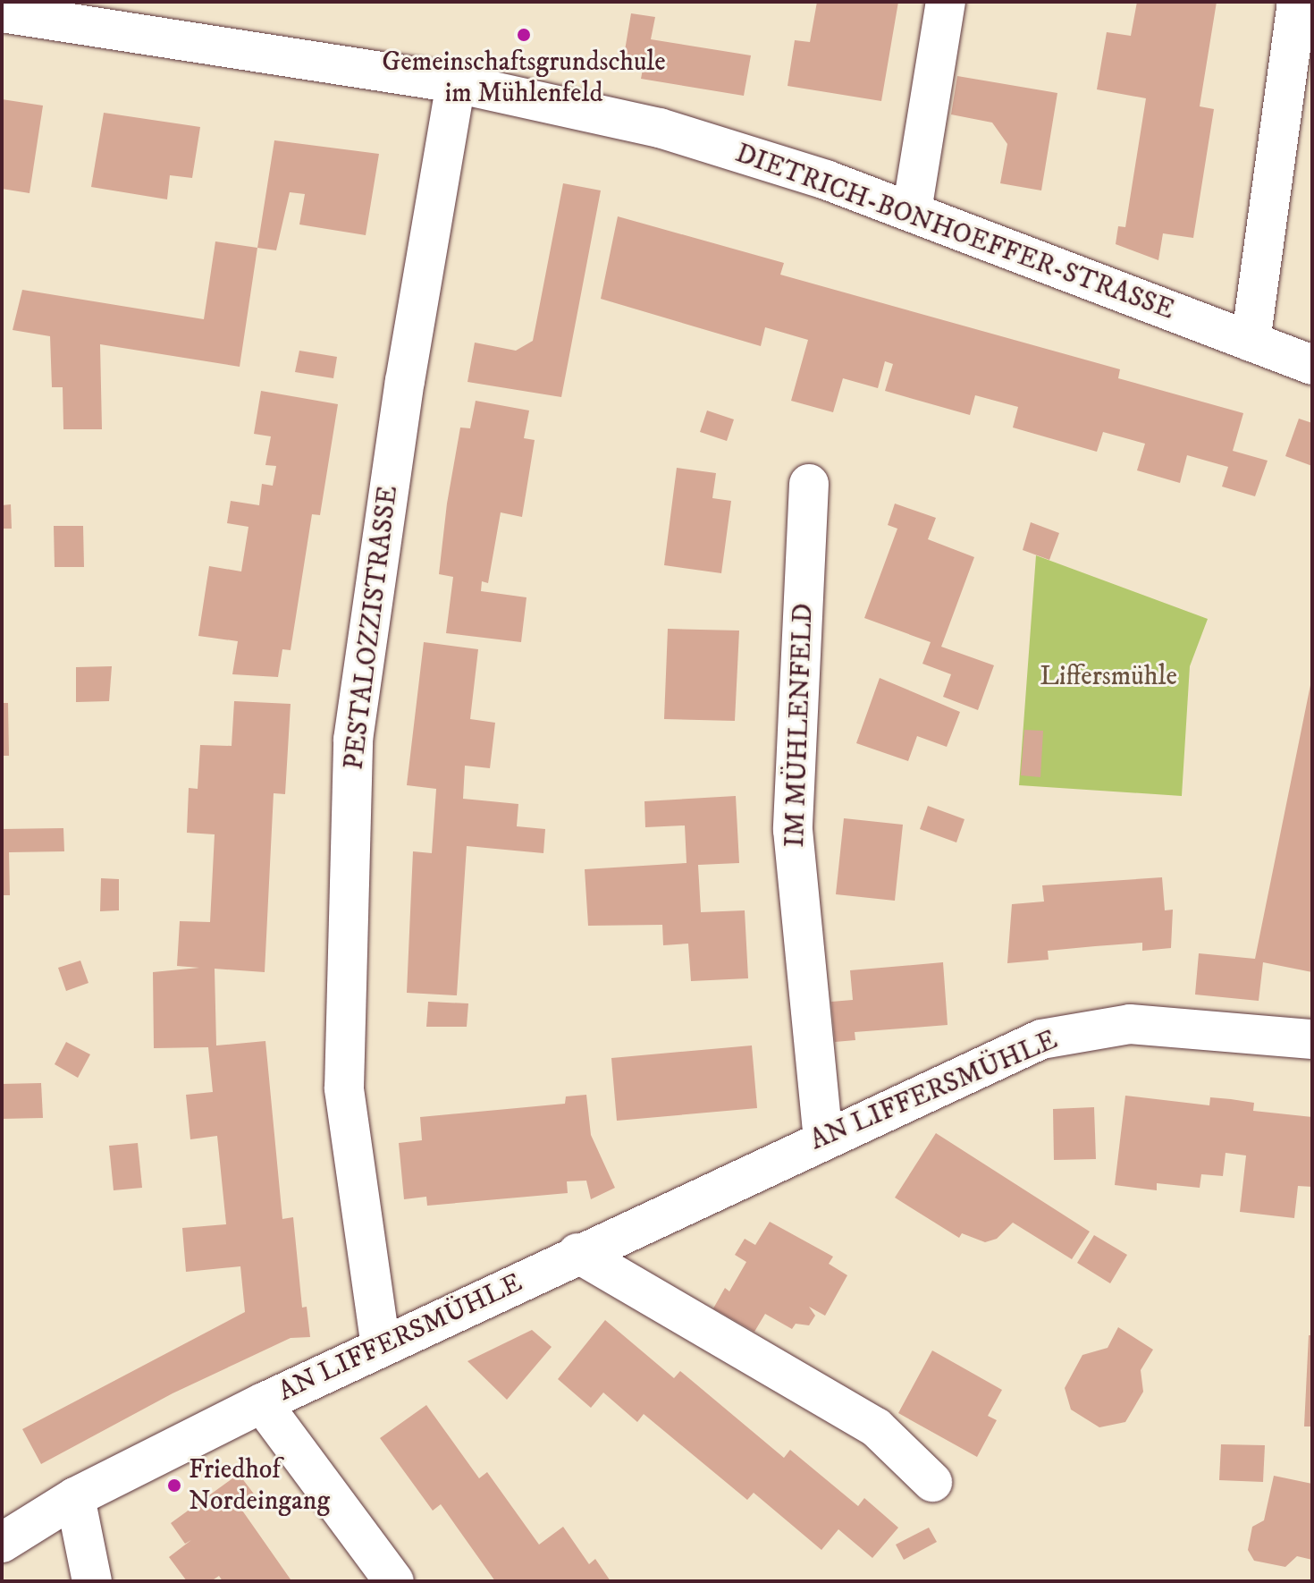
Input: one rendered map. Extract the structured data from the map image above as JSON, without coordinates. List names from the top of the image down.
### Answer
{
  "streets": {
    "street": [
      "DIETRICH-BONHOEFFER-STRASSE",
      "PESTALOZZISTRASSE",
      "IM MÜHLENFELD",
      "AN LIFFERSMÜHLE"
    ]
  },
  "crossings": [
    ["DIETRICH-BONHOEFFER-STRASSE", "PESTALOZZISTRASSE"],
    ["PESTALOZZISTRASSE", "AN LIFFERSMÜHLE"],
    ["IM MÜHLENFELD", "AN LIFFERSMÜHLE"]
  ],
  "parks": ["Liffersmühle"],
  "places": ["Gemeinschaftsgrundschule im Mühlenfeld", "Friedhof Nordeingang"]
}
